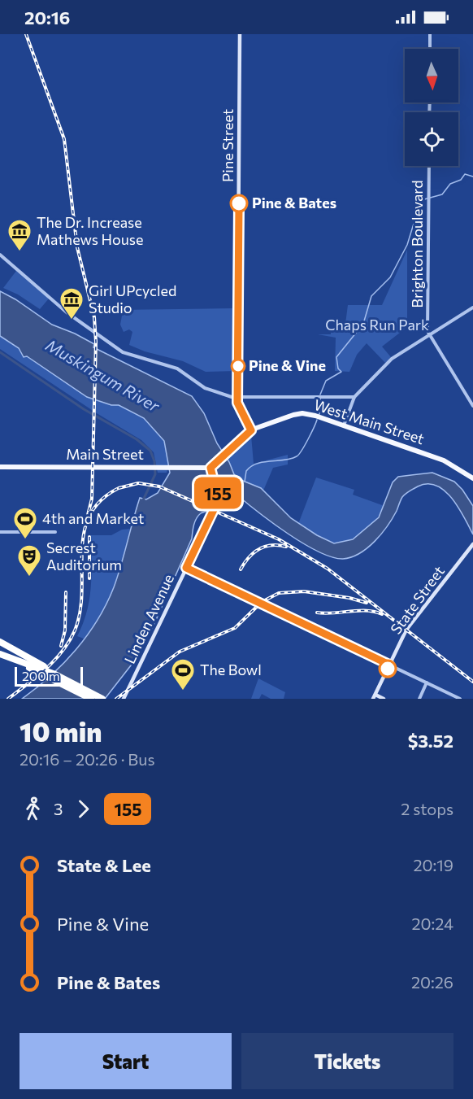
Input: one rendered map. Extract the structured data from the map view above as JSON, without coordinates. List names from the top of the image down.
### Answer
{
  "streets": {
    "main road": [
      "Pine Street",
      "West Main Street",
      "Main Street",
      "State Street",
      "Linden Avenue"
    ],
    "street": ["Brighton Boulevard"]
  },
  "crossings": [
    ["Pine Street", "West Main Street"],
    ["West Main Street", "Main Street"],
    ["West Main Street", "Linden Avenue"],
    ["Main Street", "Linden Avenue"]
  ],
  "water": ["Muskingum River"],
  "parks": ["Chaps Run Park"],
  "places": {
    "other": ["Pine & Bates", "Pine & Vine"],
    "museum": ["The Dr. Increase Mathews House", "Girl UPcycled Studio"],
    "sports": ["4th and Market", "The Bowl"],
    "theatre": ["Secrest Auditorium"]
  },
  "lines": ["bus line 155"],
  "scale_bar": "200 m",
  "north": "bottom",
  "page": {
    "status": "20:16",
    "on_map": "155",
    "scale": "200 m",
    "heading": ["10 min", "20:16 – 20:26 · Bus", "$3.52"],
    "legs": ["3", "155", "2 stops"],
    "list": [
      {
        "name": "State & Lee",
        "value": "20:19"
      },
      {
        "name": "Pine & Vine",
        "value": "20:24"
      },
      {
        "name": "Pine & Bates",
        "value": "20:26"
      }
    ],
    "buttons": ["Start", "Tickets"]
  }
}
